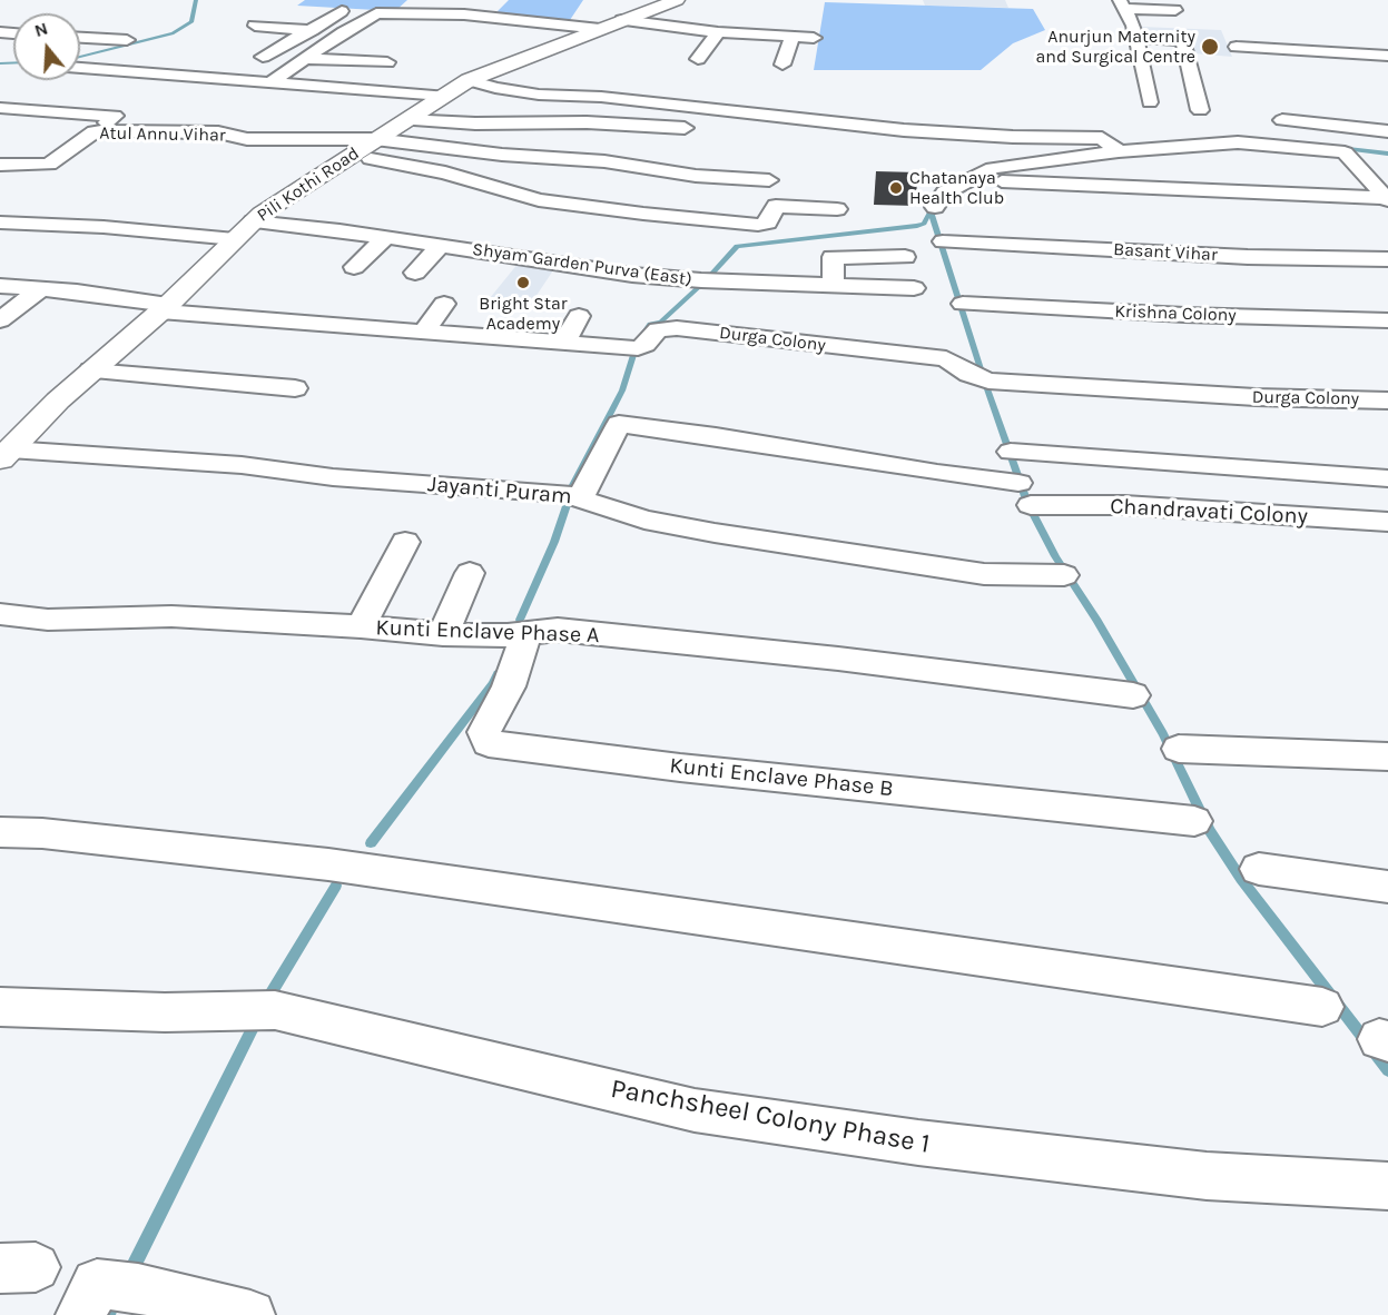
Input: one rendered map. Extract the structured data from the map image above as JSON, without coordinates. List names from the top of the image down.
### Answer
{
  "streets": {
    "street": [
      "Atul Annu Vihar",
      "Pili Kothi Road",
      "Basant Vihar",
      "Shyam Garden Purva (East)",
      "Krishna Colony",
      "Durga Colony",
      "Jayanti Puram",
      "Chandravati Colony",
      "Kunti Enclave Phase A",
      "Kunti Enclave Phase B",
      "Panchsheel Colony Phase 1"
    ]
  },
  "crossings": [
    ["Atul Annu Vihar", "Pili Kothi Road"],
    ["Pili Kothi Road", "Shyam Garden Purva (East)"],
    ["Pili Kothi Road", "Jayanti Puram"],
    ["Jayanti Puram", "Chandravati Colony"],
    ["Kunti Enclave Phase A", "Kunti Enclave Phase B"]
  ],
  "places": ["Anurjun Maternity and Surgical Centre", "Chatanaya Health Club", "Bright Star Academy"],
  "north": "top"
}
